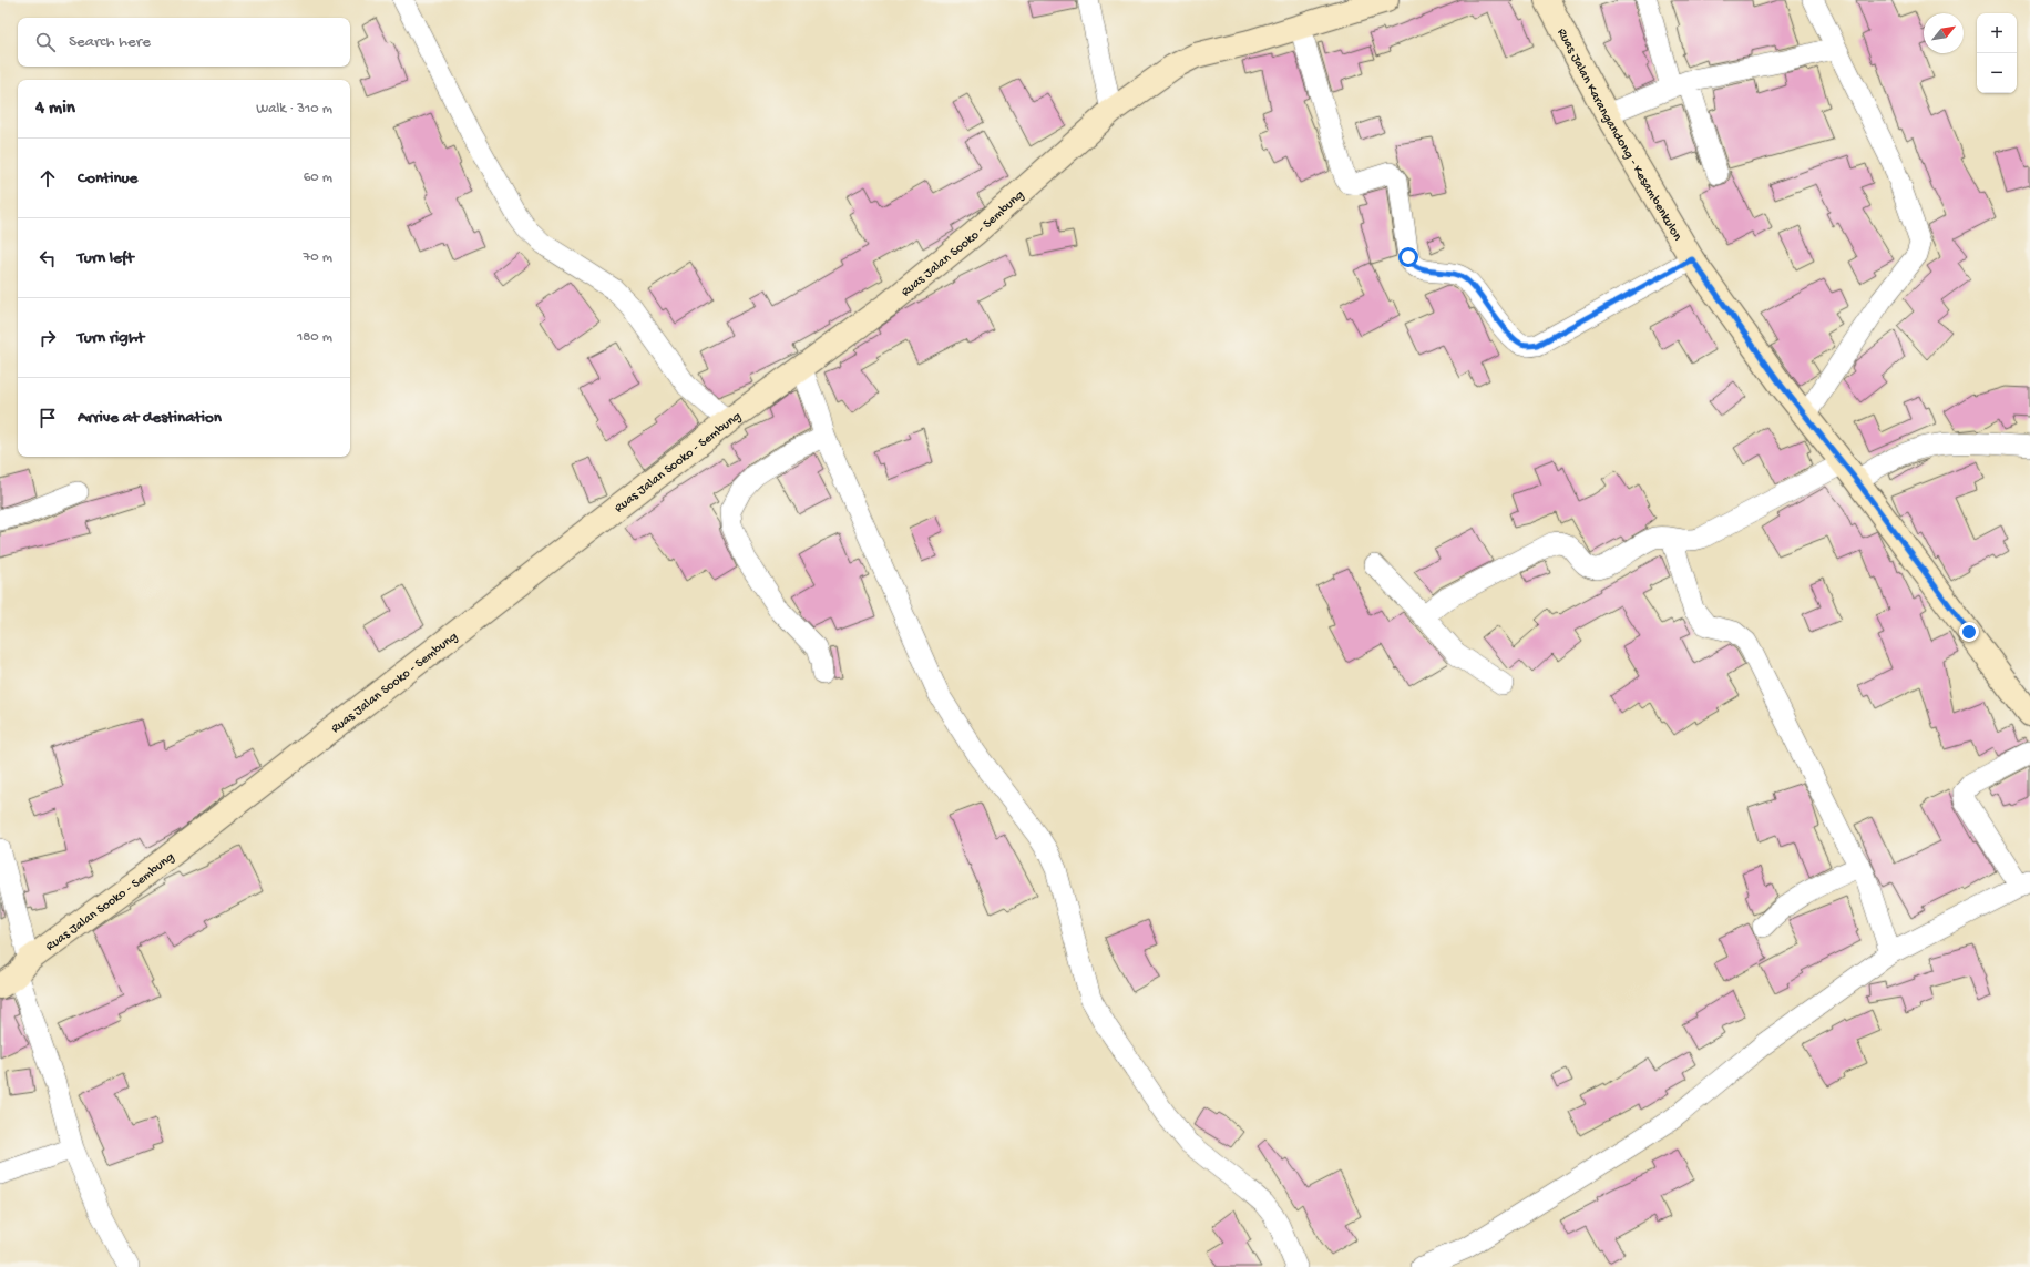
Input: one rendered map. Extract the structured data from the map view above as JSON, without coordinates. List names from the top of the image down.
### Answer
{
  "streets": {
    "main road": ["Ruas Jalan Karangandong - Kesambenkulon", "Ruas Jalan Sooko - Sembung"]
  },
  "north": "top right",
  "page": {
    "map_buttons": ["+", "−"],
    "search": "Search here",
    "heading": ["4 min", "Walk · 310 m"],
    "list": [
      ["Continue", "60 m"],
      ["Turn left", "70 m"],
      ["Turn right", "180 m"],
      "Arrive at destination"
    ]
  }
}
